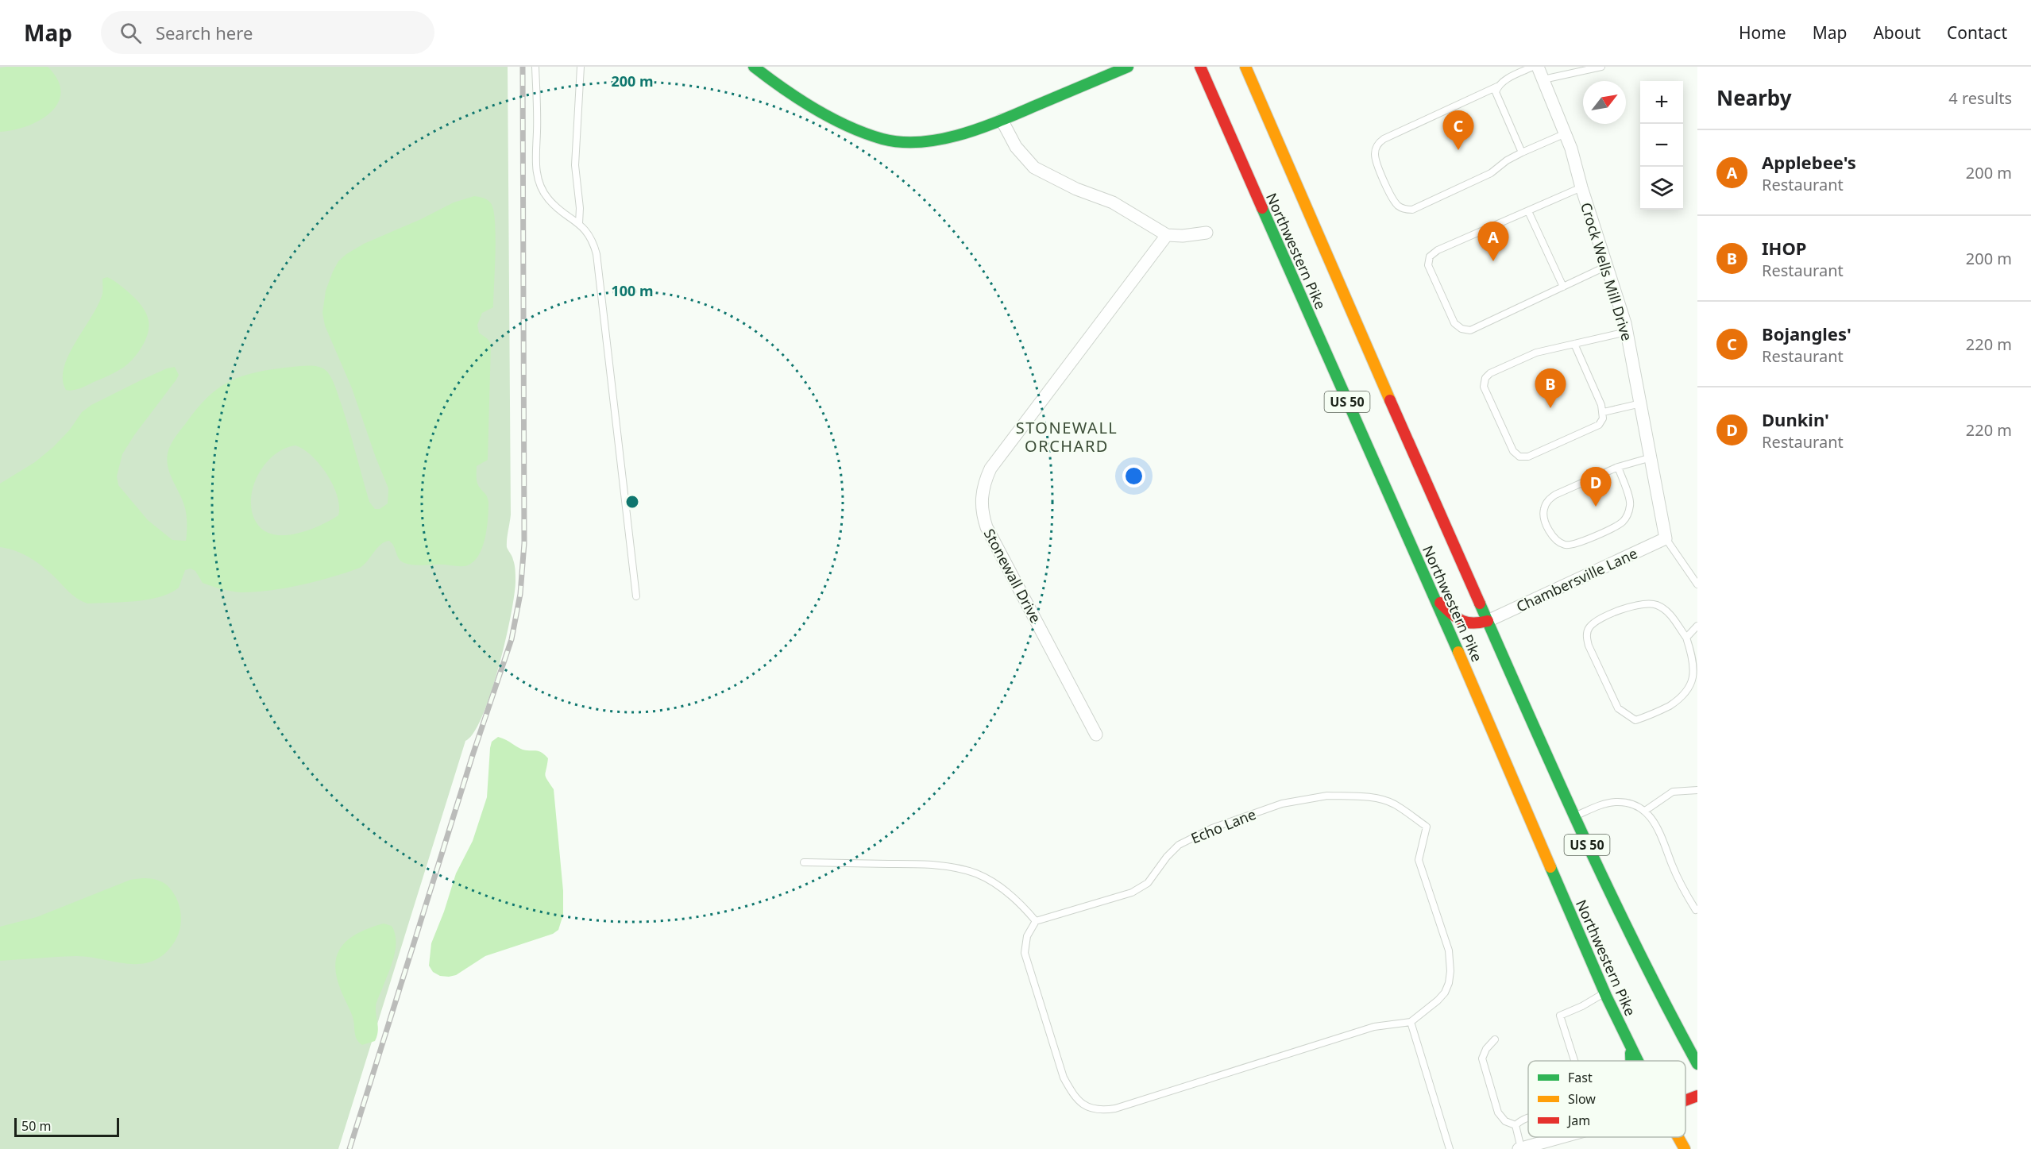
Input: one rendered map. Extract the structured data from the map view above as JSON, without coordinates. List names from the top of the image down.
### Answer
{
  "streets": {
    "main road": ["Northwestern Pike", "US 50"],
    "street": ["Crock Wells Mill Drive", "Stonewall Drive", "Chambersville Lane"],
    "lane": ["Echo Lane"]
  },
  "crossings": [
    ["Northwestern Pike", "Chambersville Lane"],
    ["Crock Wells Mill Drive", "Chambersville Lane"]
  ],
  "districts": ["STONEWALL ORCHARD"],
  "legend": ["Fast", "Slow", "Jam"],
  "scale_bar": "50 m",
  "north": "top right",
  "page": {
    "header": "Map",
    "search": "Search here",
    "nav": [
      "Home",
      "Map",
      "About",
      "Contact"
    ],
    "heading": ["Nearby", "4 results"],
    "map_buttons": ["+", "−"],
    "pins": [
      "C",
      "A",
      "B",
      "D"
    ],
    "list": [
      {
        "mark": "A",
        "name": "Applebee's",
        "note": "Restaurant",
        "value": "200 m"
      },
      {
        "mark": "B",
        "name": "IHOP",
        "note": "Restaurant",
        "value": "200 m"
      },
      {
        "mark": "C",
        "name": "Bojangles'",
        "note": "Restaurant",
        "value": "220 m"
      },
      {
        "mark": "D",
        "name": "Dunkin'",
        "note": "Restaurant",
        "value": "220 m"
      }
    ],
    "scale": "50 m"
  },
  "rings": ["200 m", "100 m"]
}
